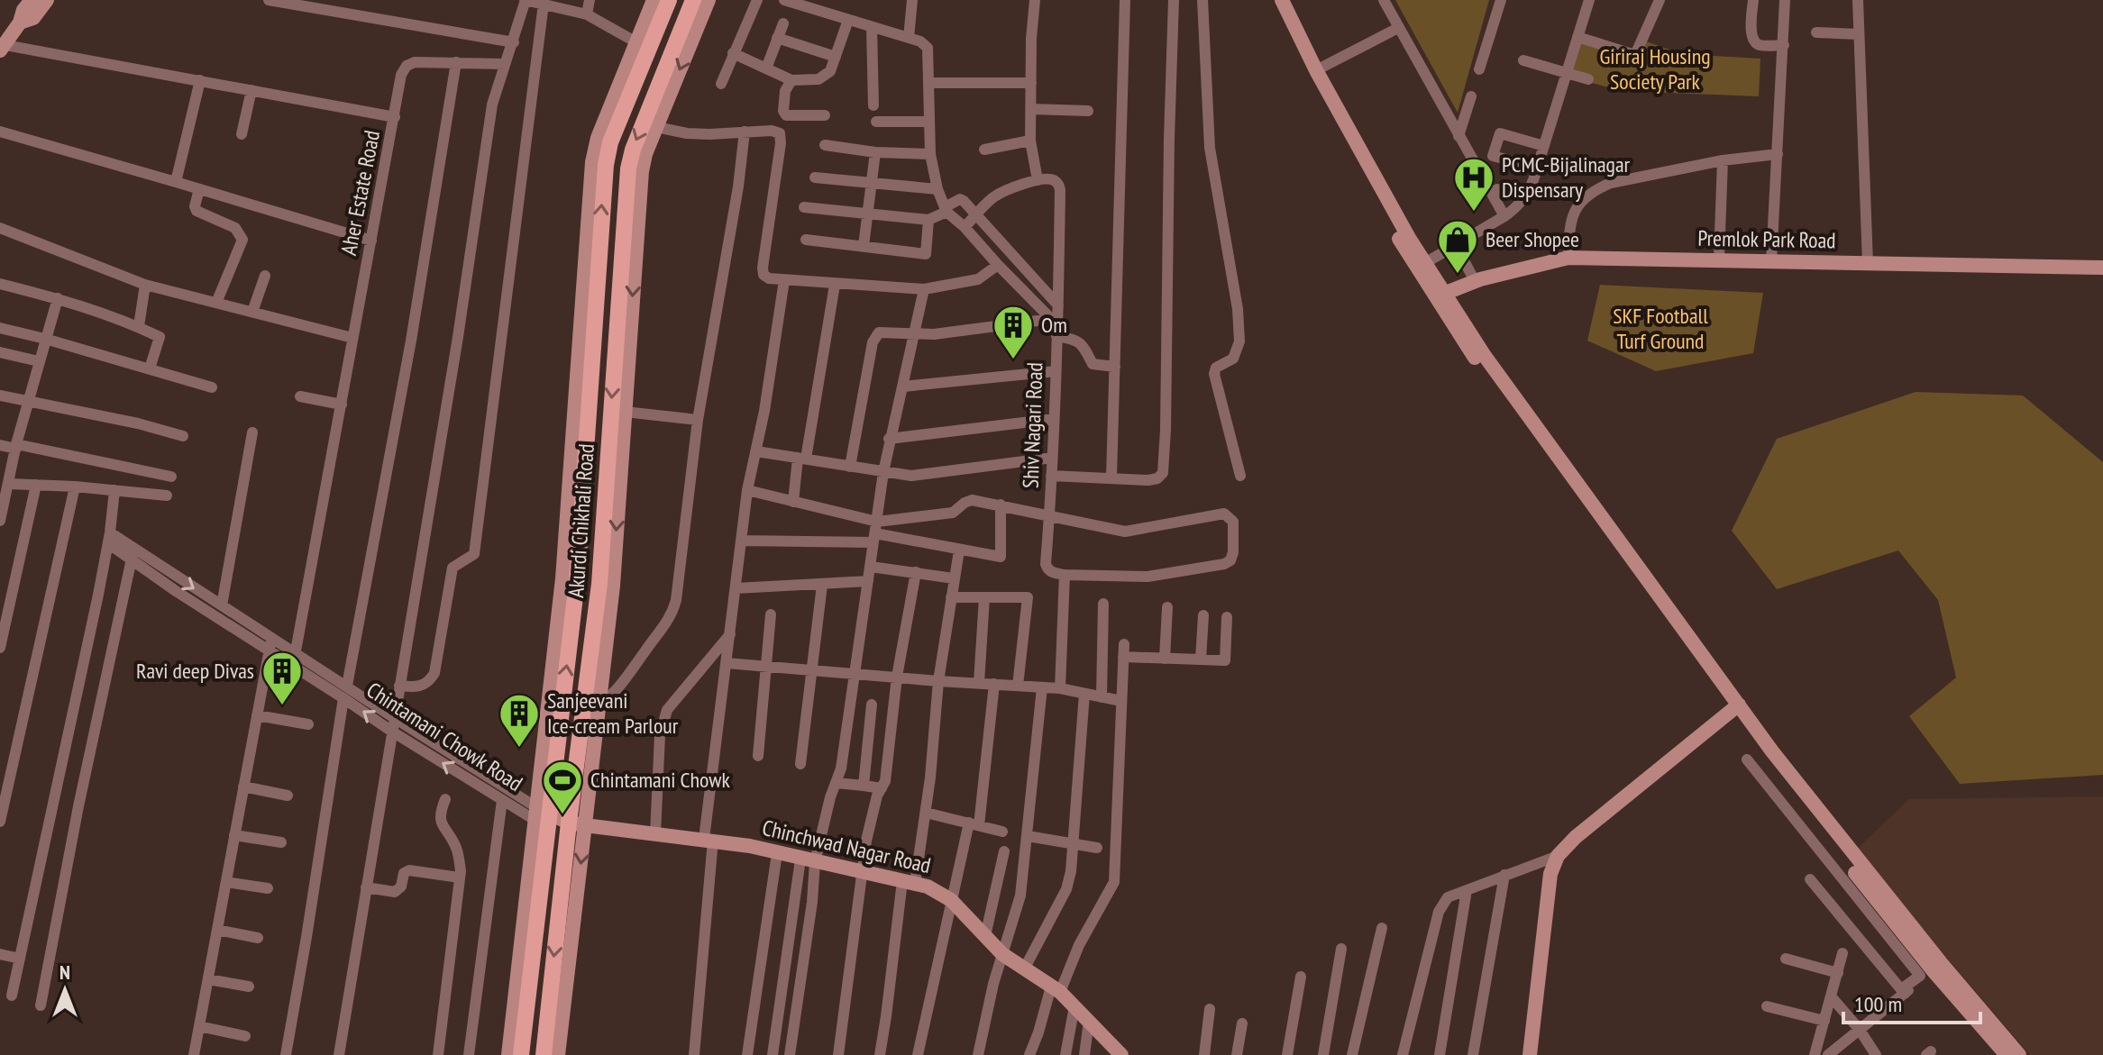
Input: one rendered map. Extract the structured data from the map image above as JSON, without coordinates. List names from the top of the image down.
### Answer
{
  "streets": {
    "main road": ["Akurdi Chikhali Road"],
    "street": [
      "Aher Estate Road",
      "Premlok Park Road",
      "Shiv Nagari Road",
      "Chintamani Chowk Road",
      "Chinchwad Nagar Road"
    ]
  },
  "crossings": [
    ["Aher Estate Road", "Chintamani Chowk Road"],
    ["Akurdi Chikhali Road", "Chintamani Chowk Road"],
    ["Akurdi Chikhali Road", "Chinchwad Nagar Road"],
    ["Chintamani Chowk Road", "Chinchwad Nagar Road"]
  ],
  "parks": ["Giriraj Housing Society Park", "SKF Football Turf Ground"],
  "places": {
    "hospital": ["PCMC-Bijalinagar Dispensary"],
    "shop": ["Beer Shopee"],
    "building": ["Om", "Ravi deep Divas", "Sanjeevani Ice-cream Parlour"],
    "sports": ["Chintamani Chowk"]
  },
  "scale_bar": "100 m",
  "north": "top"
}
